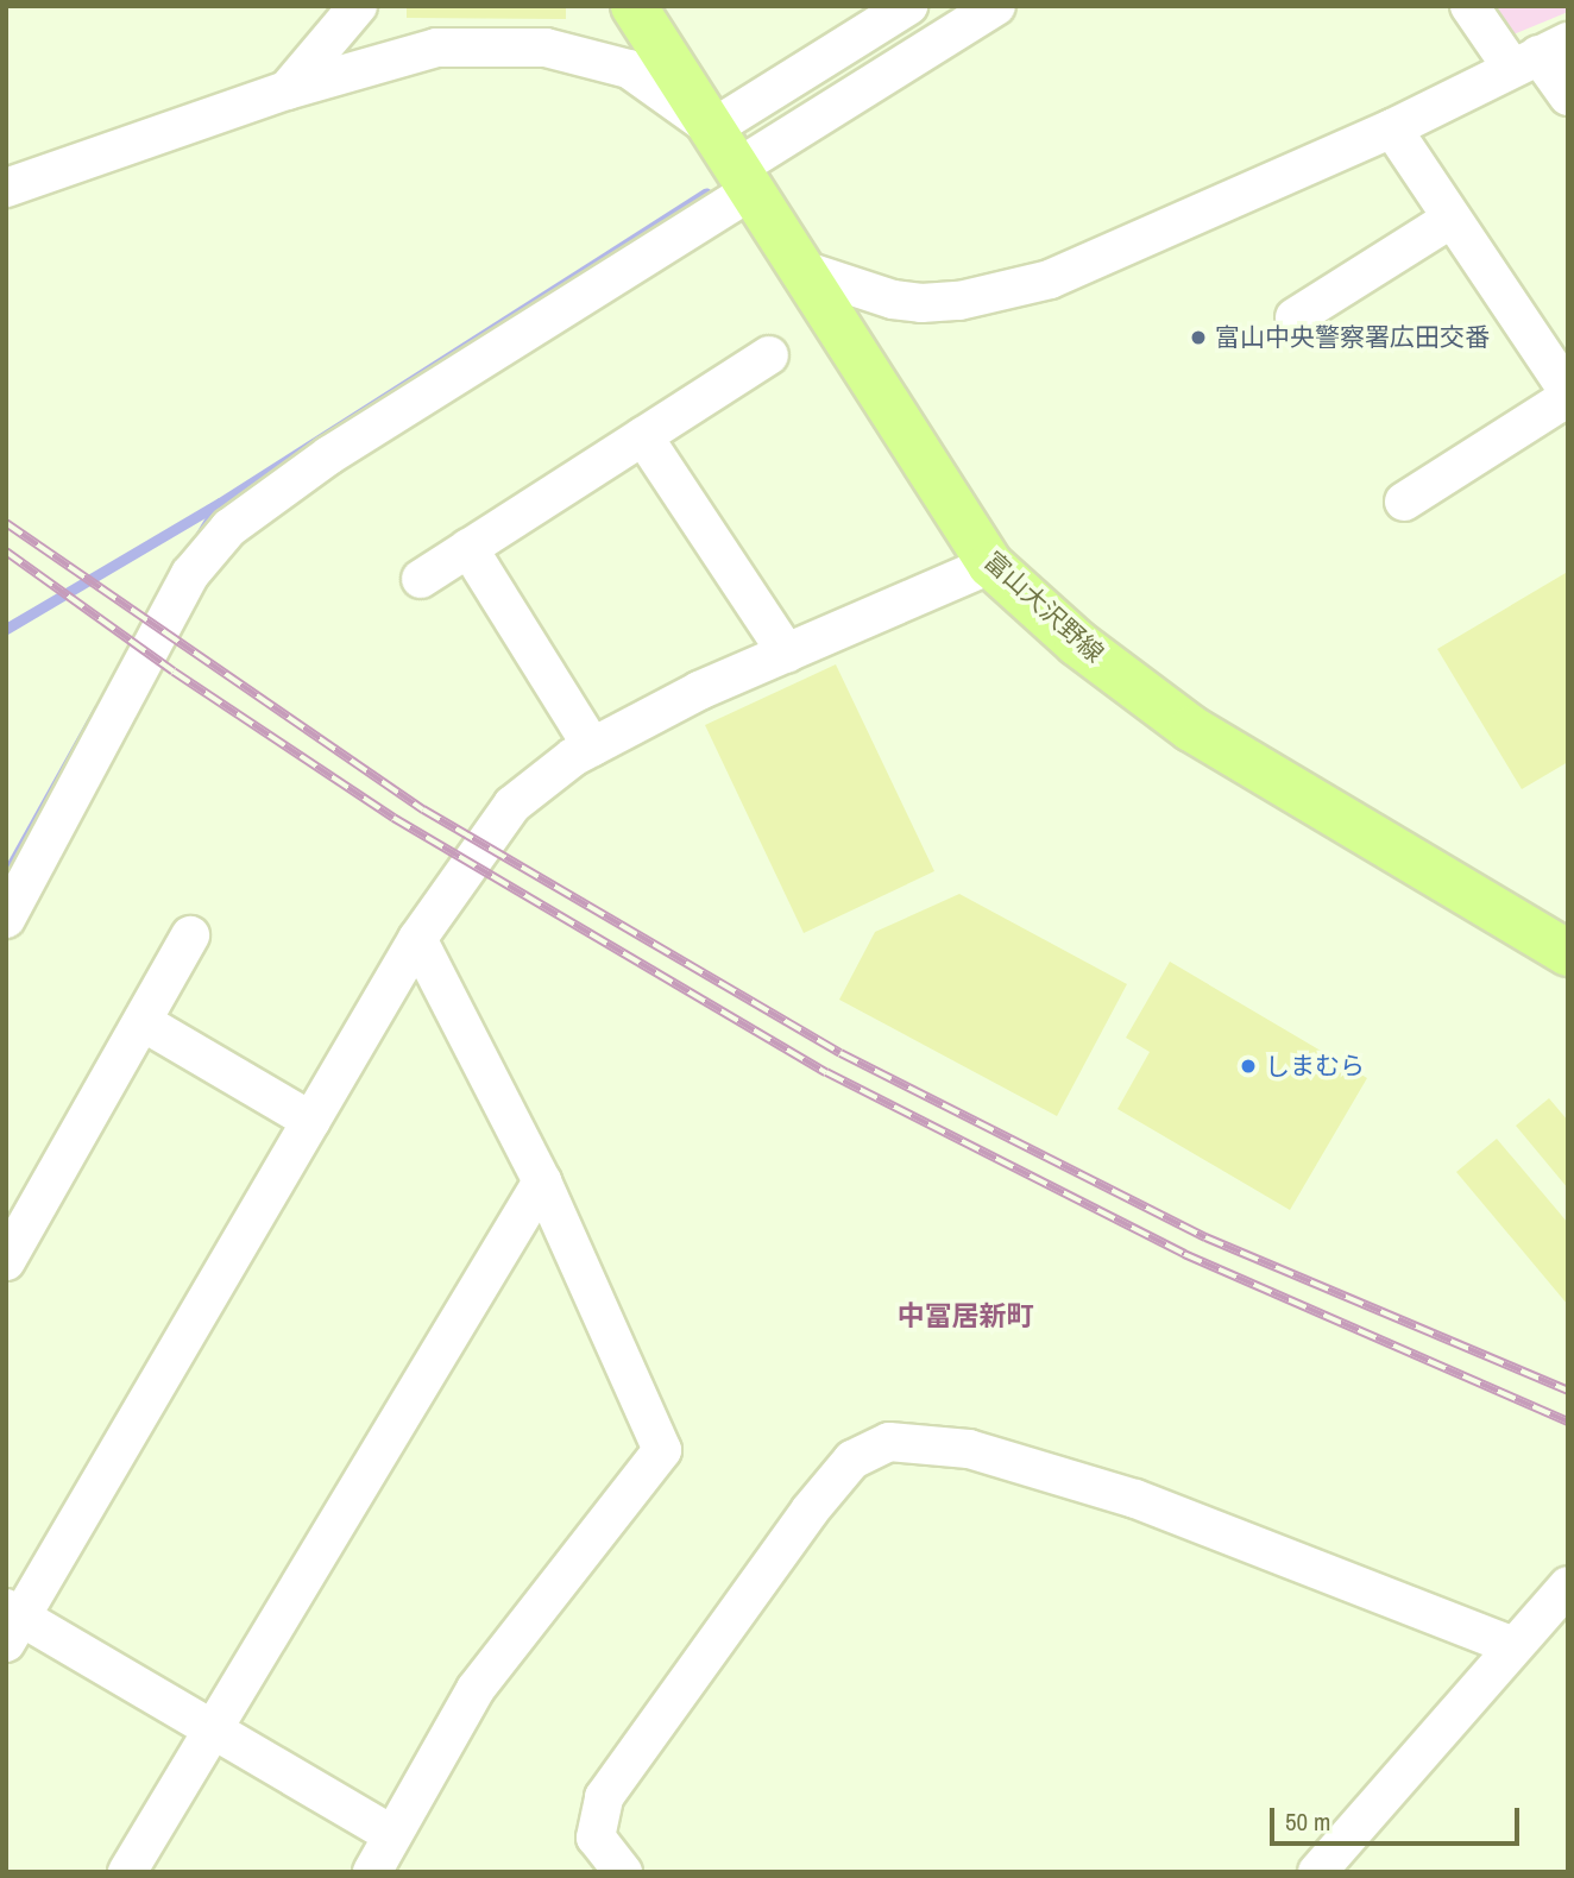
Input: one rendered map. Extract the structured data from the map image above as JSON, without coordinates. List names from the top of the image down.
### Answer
{
  "streets": {
    "main road": ["富山大沢野線"]
  },
  "districts": ["中冨居新町"],
  "places": ["富山中央警察署広田交番", "しまむら"],
  "scale_bar": "50 m"
}
